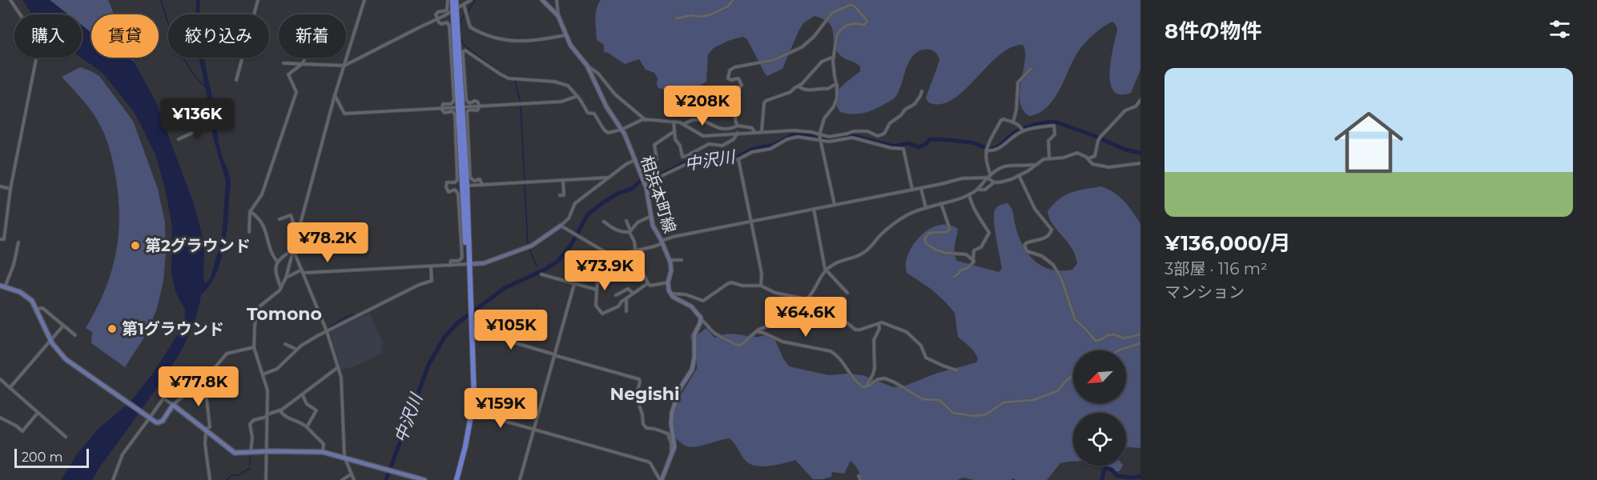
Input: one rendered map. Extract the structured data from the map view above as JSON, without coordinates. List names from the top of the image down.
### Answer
{
  "streets": {
    "main road": ["相浜本町線"]
  },
  "districts": ["Tomono", "Negishi"],
  "water": ["中沢川"],
  "places": ["第2グラウンド", "第1グラウンド"],
  "scale_bar": "200 m",
  "north": "bottom left",
  "page": {
    "heading": "8件の物件",
    "chip": [
      "購入",
      "賃貸",
      "絞り込み",
      "新着"
    ],
    "list": [
      {
        "name": "¥136,000/月",
        "note": "3部屋 · 116 m² · マンション"
      }
    ],
    "price": [
      "¥208K",
      "¥136K",
      "¥78.2K",
      "¥73.9K",
      "¥64.6K",
      "¥105K",
      "¥77.8K",
      "¥159K"
    ],
    "scale": "200 m"
  }
}
